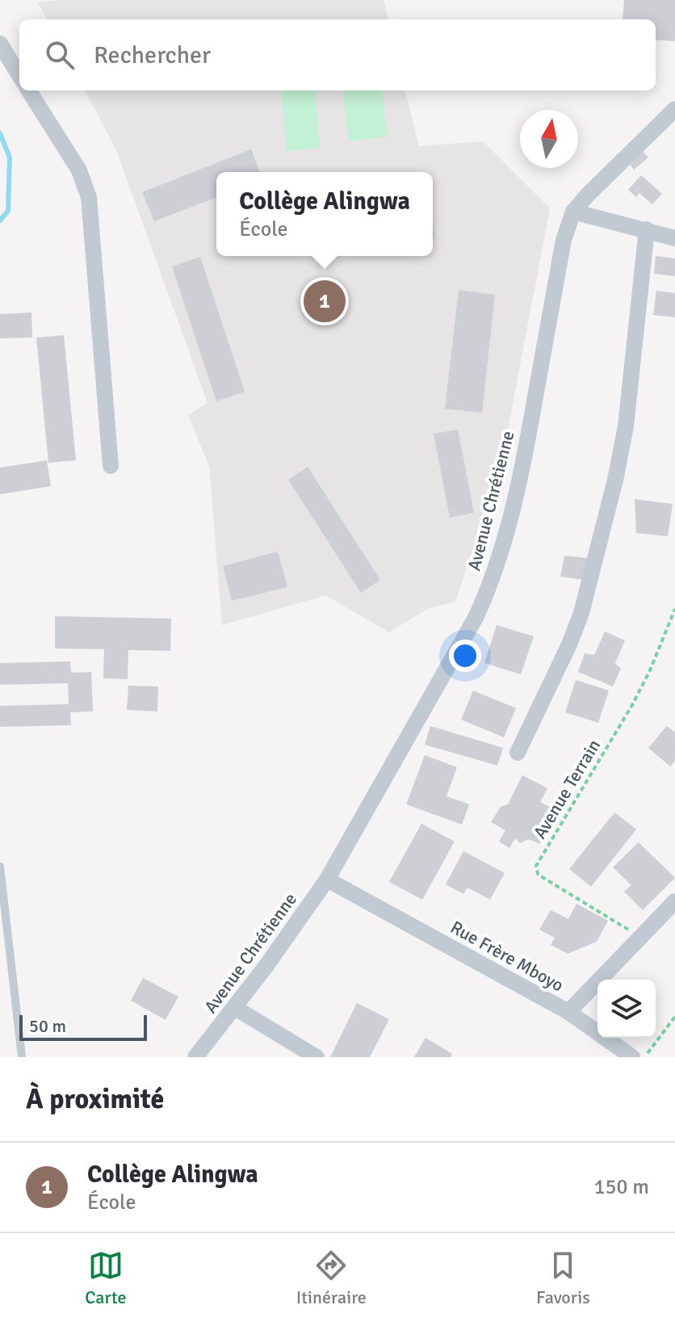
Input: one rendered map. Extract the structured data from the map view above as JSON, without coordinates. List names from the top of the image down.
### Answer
{
  "streets": {
    "street": ["Avenue Chrétienne", "Rue Frère Mboyo"],
    "path": ["Avenue Terrain"]
  },
  "crossings": [
    ["Avenue Chrétienne", "Rue Frère Mboyo"],
    ["Avenue Terrain", "Rue Frère Mboyo"]
  ],
  "scale_bar": "50 m",
  "north": "top",
  "page": {
    "search": "Rechercher",
    "popup": ["Collège Alingwa", "École"],
    "pins": "1",
    "scale": "50 m",
    "heading": "À proximité",
    "list": [
      {
        "mark": "1",
        "name": "Collège Alingwa",
        "note": "École",
        "value": "150 m"
      }
    ],
    "nav": ["Carte", "Itinéraire", "Favoris"]
  }
}
